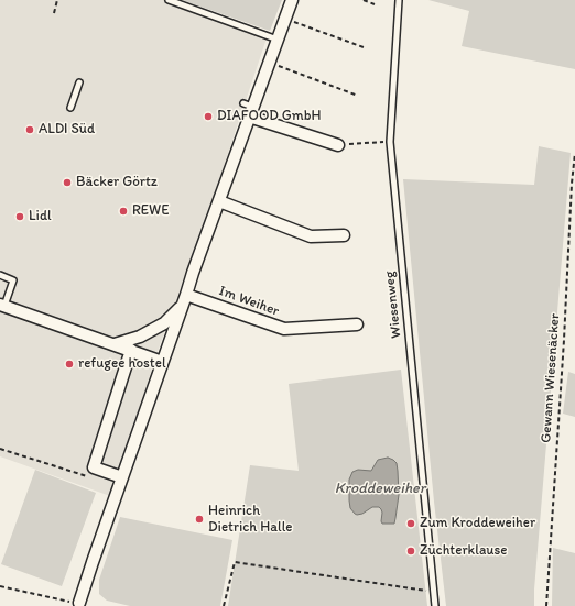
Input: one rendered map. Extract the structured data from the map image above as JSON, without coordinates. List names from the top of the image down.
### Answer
{
  "streets": {
    "street": ["Im Weiher"],
    "lane": ["Wiesenweg"],
    "path": ["Gewann Wiesenäcker"]
  },
  "water": ["Kroddeweiher"],
  "places": [
    "DIAFOOD GmbH",
    "ALDI Süd",
    "Bäcker Görtz",
    "REWE",
    "Lidl",
    "refugee hostel",
    "Heinrich Dietrich Halle",
    "Zum Kroddeweiher",
    "Züchterklause"
  ]
}
